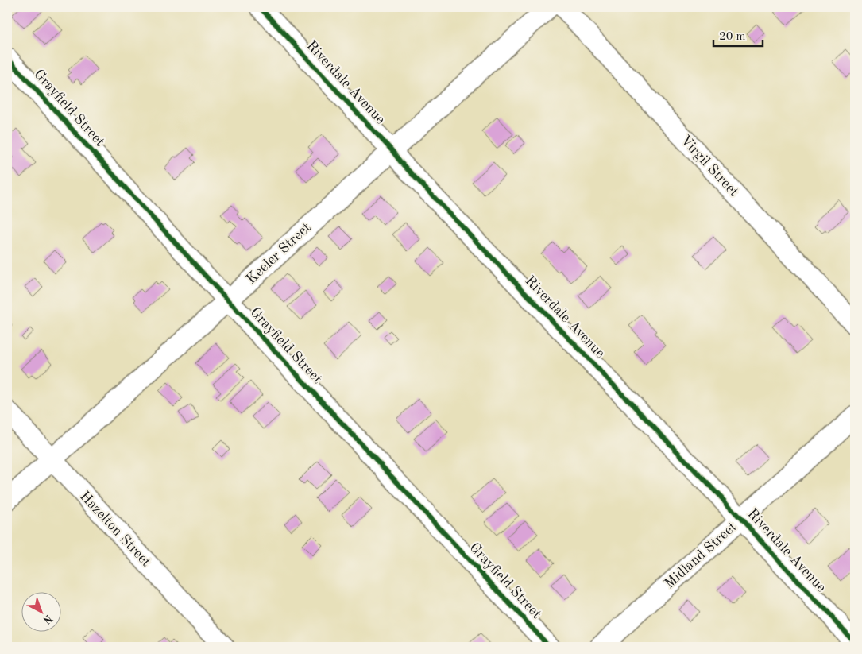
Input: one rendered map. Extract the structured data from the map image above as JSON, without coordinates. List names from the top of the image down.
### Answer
{
  "streets": {
    "street": [
      "Riverdale Avenue",
      "Grayfield Street",
      "Virgil Street",
      "Keeler Street",
      "Hazelton Street",
      "Midland Street"
    ]
  },
  "crossings": [
    ["Riverdale Avenue", "Keeler Street"],
    ["Riverdale Avenue", "Midland Street"],
    ["Grayfield Street", "Keeler Street"],
    ["Keeler Street", "Hazelton Street"]
  ],
  "scale_bar": "20 m",
  "north": "bottom right"
}
